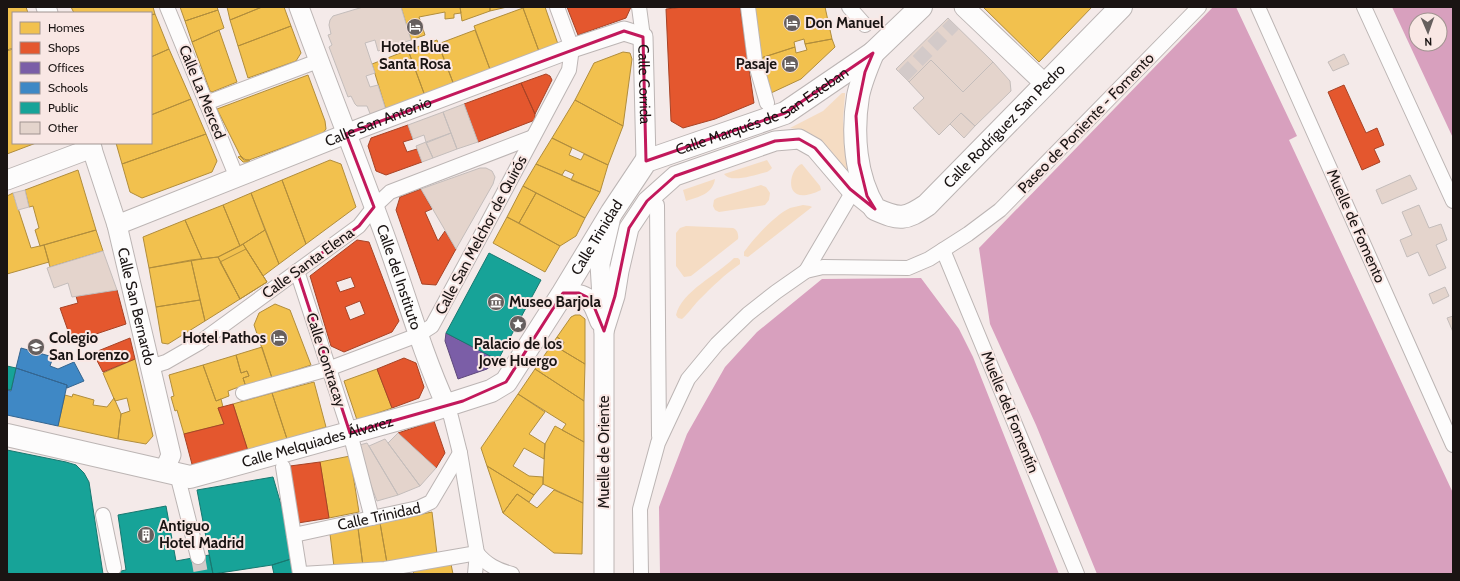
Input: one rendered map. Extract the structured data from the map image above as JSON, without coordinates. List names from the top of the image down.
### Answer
{
  "streets": {
    "street": [
      "Calle Corrida",
      "Calle La Merced",
      "Calle Marqués de San Esteban",
      "Calle San Antonio",
      "Paseo de Poniente - Fomento",
      "Calle Rodríguez San Pedro",
      "Muelle de Fomento",
      "Calle San Melchor de Quirós",
      "Calle Trinidad",
      "Calle Santa Elena",
      "Calle del Instituto",
      "Calle San Bernardo",
      "Calle Contracay",
      "Muelle del Fomentín",
      "Calle Melquiades Álvarez",
      "Muelle de Oriente"
    ]
  },
  "crossings": [
    ["Calle Corrida", "Calle Marqués de San Esteban"],
    ["Calle Corrida", "Calle San Antonio"],
    ["Calle Corrida", "Calle Trinidad"],
    ["Calle La Merced", "Calle San Antonio"],
    ["Calle Marqués de San Esteban", "Calle Rodríguez San Pedro"],
    ["Calle Marqués de San Esteban", "Calle Trinidad"],
    ["Calle Marqués de San Esteban", "Muelle de Oriente"],
    ["Calle San Antonio", "Calle San Melchor de Quirós"],
    ["Calle San Antonio", "Calle del Instituto"],
    ["Calle San Antonio", "Calle San Bernardo"],
    ["Paseo de Poniente - Fomento", "Muelle del Fomentín"],
    ["Calle San Melchor de Quirós", "Calle Santa Elena"],
    ["Calle San Melchor de Quirós", "Calle del Instituto"],
    ["Calle San Melchor de Quirós", "Calle Contracay"],
    ["Calle Trinidad", "Calle del Instituto"],
    ["Calle Trinidad", "Calle Contracay"],
    ["Calle Trinidad", "Calle Melquiades Álvarez"],
    ["Calle Trinidad", "Muelle de Oriente"],
    ["Calle Santa Elena", "Calle del Instituto"],
    ["Calle Santa Elena", "Calle San Bernardo"],
    ["Calle Santa Elena", "Calle Contracay"],
    ["Calle del Instituto", "Calle Melquiades Álvarez"],
    ["Calle San Bernardo", "Calle Melquiades Álvarez"],
    ["Calle Contracay", "Calle Melquiades Álvarez"]
  ],
  "places": {
    "hotel": [
      "Don Manuel",
      "Hotel Blue Santa Rosa",
      "Pasaje",
      "Hotel Pathos"
    ],
    "museum": ["Museo Barjola"],
    "place": ["Palacio de los Jove Huergo"],
    "school or university": ["Colegio San Lorenzo"],
    "building": ["Antiguo Hotel Madrid"]
  },
  "legend": [
    "Homes",
    "Shops",
    "Offices",
    "Schools",
    "Public",
    "Other"
  ],
  "north": "bottom"
}
